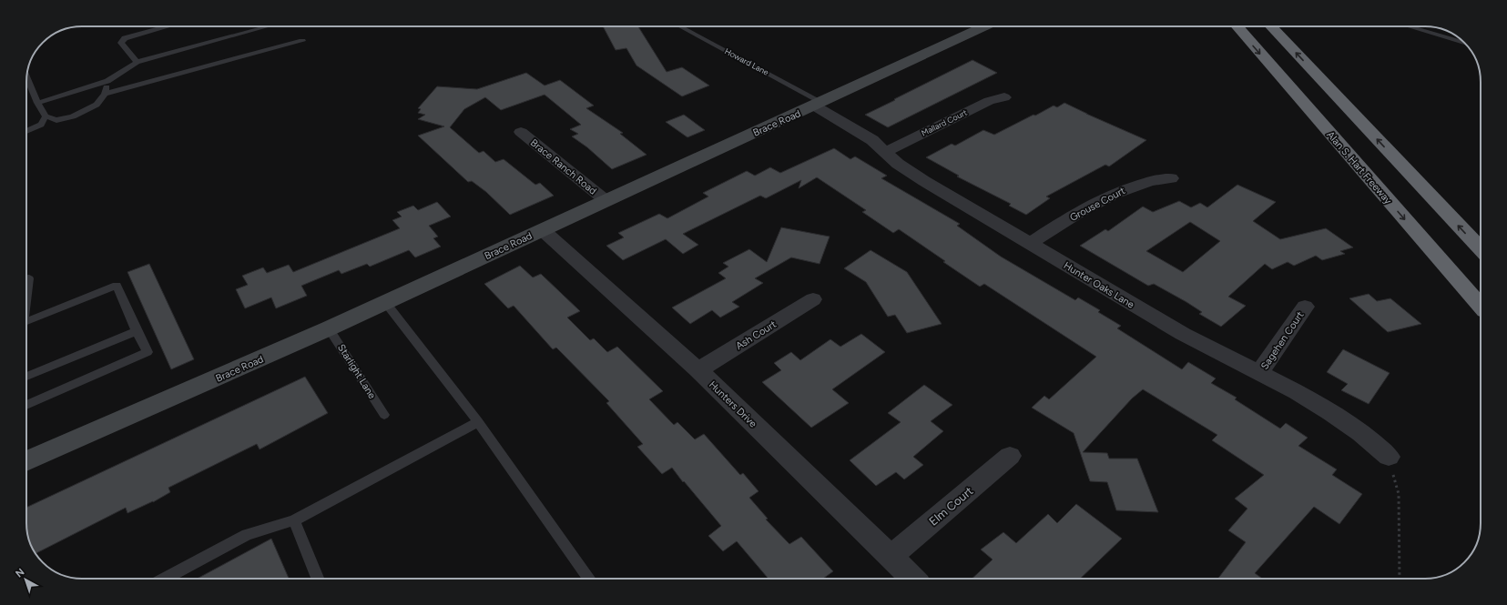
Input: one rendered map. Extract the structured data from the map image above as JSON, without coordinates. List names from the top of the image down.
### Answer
{
  "streets": {
    "highway": ["Alan S. Hart Freeway"],
    "street": [
      "Brace Road",
      "Mallard Court",
      "Brace Ranch Road",
      "Grouse Court",
      "Hunter Oaks Lane",
      "Ash Court",
      "Sagehen Court",
      "Hunters Drive",
      "Elm Court"
    ],
    "lane": ["Howard Lane", "Starlight Lane"]
  },
  "crossings": [
    ["Howard Lane", "Brace Road"],
    ["Howard Lane", "Hunter Oaks Lane"],
    ["Brace Road", "Brace Ranch Road"],
    ["Brace Road", "Hunter Oaks Lane"],
    ["Brace Road", "Starlight Lane"],
    ["Brace Road", "Hunters Drive"],
    ["Mallard Court", "Hunter Oaks Lane"],
    ["Grouse Court", "Hunter Oaks Lane"],
    ["Hunter Oaks Lane", "Sagehen Court"],
    ["Ash Court", "Hunters Drive"],
    ["Hunters Drive", "Elm Court"]
  ],
  "north": "top left"
}
